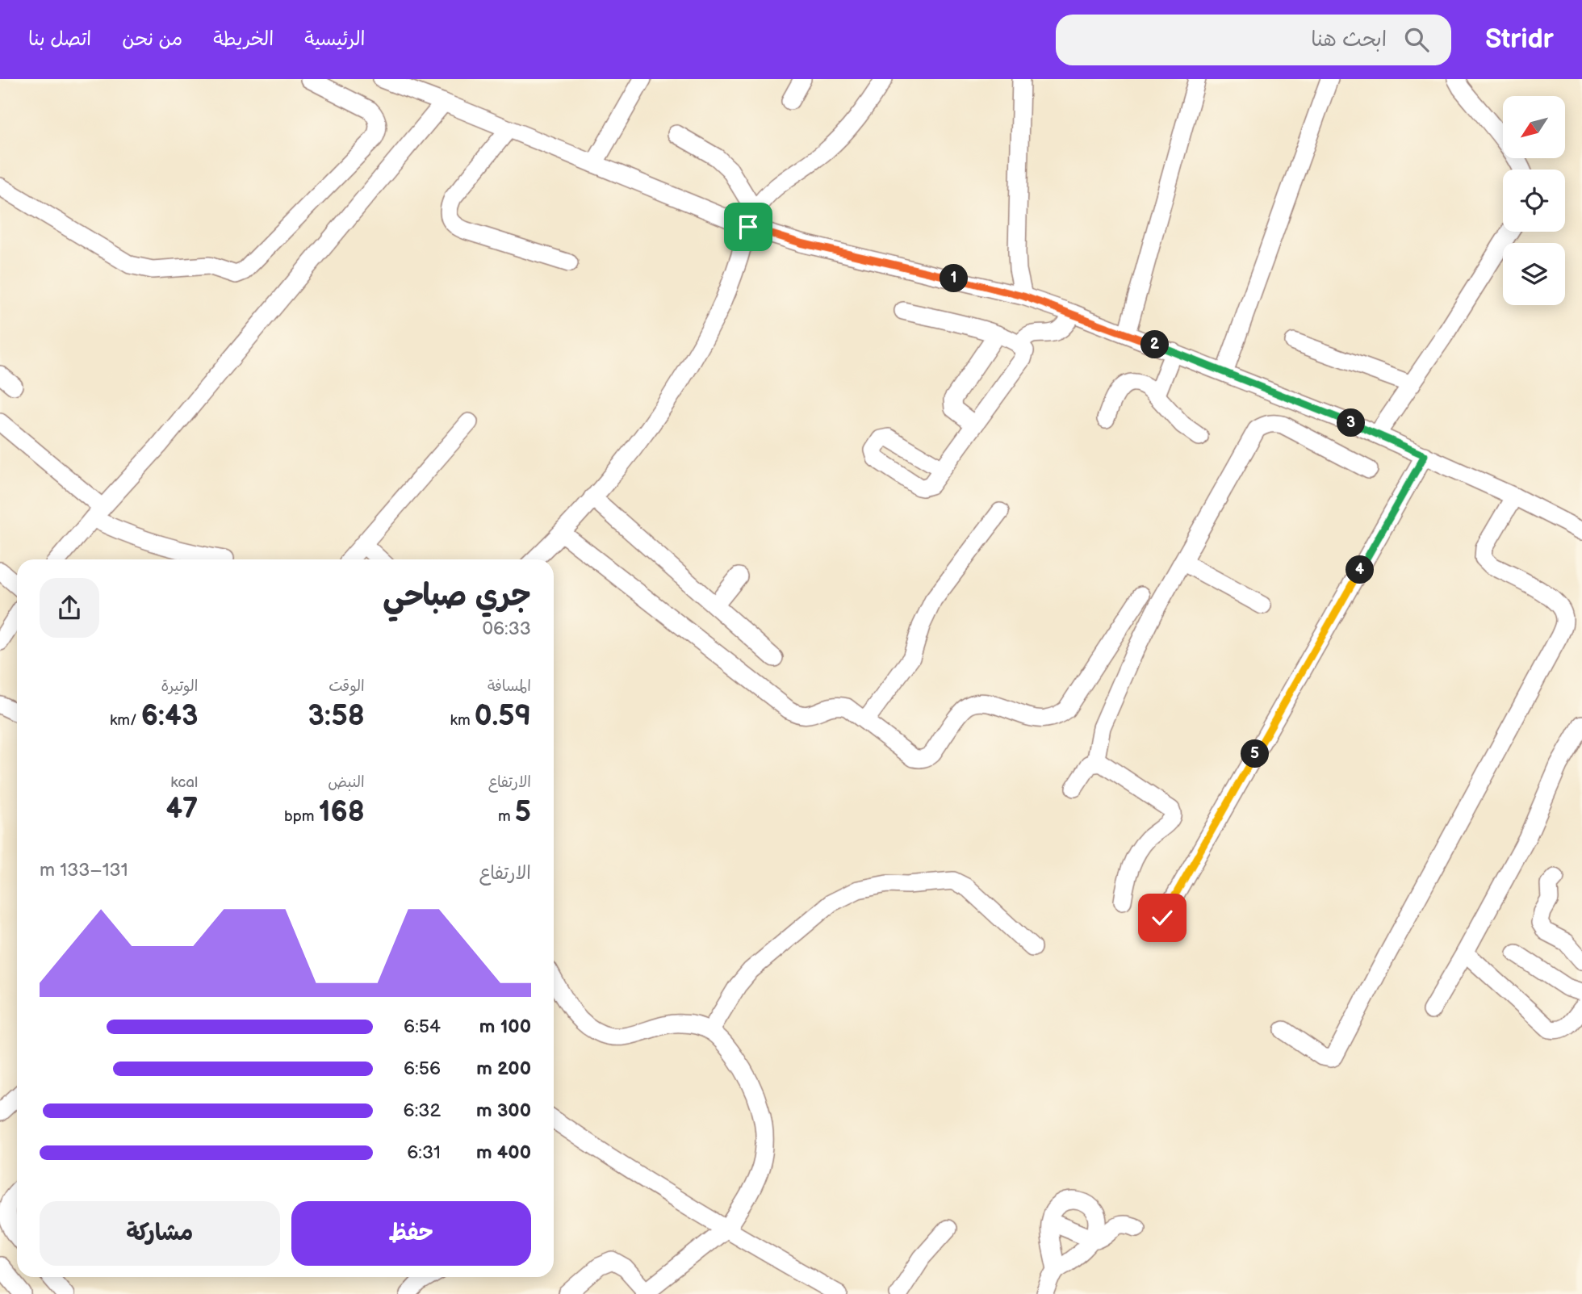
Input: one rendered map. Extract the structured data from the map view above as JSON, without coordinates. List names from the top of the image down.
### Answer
{
  "north": "bottom left",
  "page": {
    "header": "Stridr",
    "search": "ابحث هنا",
    "nav": [
      "الرئيسية",
      "الخريطة",
      "من نحن",
      "اتصل بنا"
    ],
    "pins": [
      "1",
      "2",
      "3",
      "4",
      "5"
    ],
    "heading": ["جري صباحي", "06:33"],
    "stats": [
      ["المسافة", "0.59 km"],
      ["الوقت", "3:58"],
      ["الوتيرة", "6:43 /km"],
      ["الارتفاع", "5 m"],
      ["النبض", "168 bpm"],
      ["kcal", "47"]
    ],
    "chart": ["الارتفاع", "131–133 m"],
    "list": [
      {
        "name": "100 m",
        "note": "6:54"
      },
      {
        "name": "200 m",
        "note": "6:56"
      },
      {
        "name": "300 m",
        "note": "6:32"
      },
      {
        "name": "400 m",
        "note": "6:31"
      }
    ],
    "buttons": ["حفظ", "مشاركة"]
  }
}
